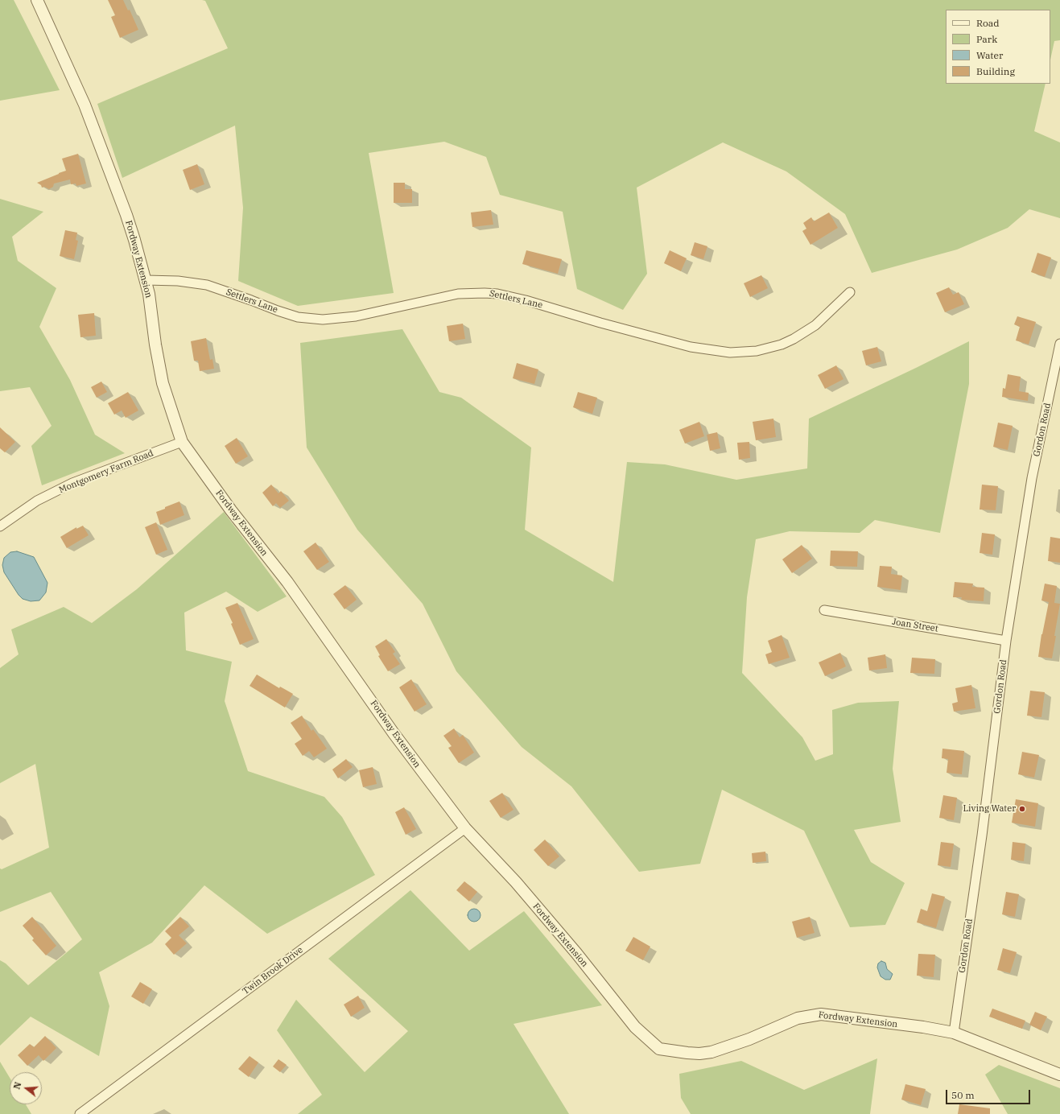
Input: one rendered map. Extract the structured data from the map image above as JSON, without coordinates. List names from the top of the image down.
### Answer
{
  "streets": {
    "street": [
      "Fordway Extension",
      "Settlers Lane",
      "Gordon Road",
      "Montgomery Farm Road",
      "Joan Street",
      "Twin Brook Drive"
    ]
  },
  "crossings": [
    ["Fordway Extension", "Settlers Lane"],
    ["Fordway Extension", "Gordon Road"],
    ["Fordway Extension", "Montgomery Farm Road"],
    ["Fordway Extension", "Twin Brook Drive"],
    ["Gordon Road", "Joan Street"]
  ],
  "places": ["Living Water"],
  "legend": [
    "Road",
    "Park",
    "Water",
    "Building"
  ],
  "scale_bar": "50 m",
  "north": "left"
}
